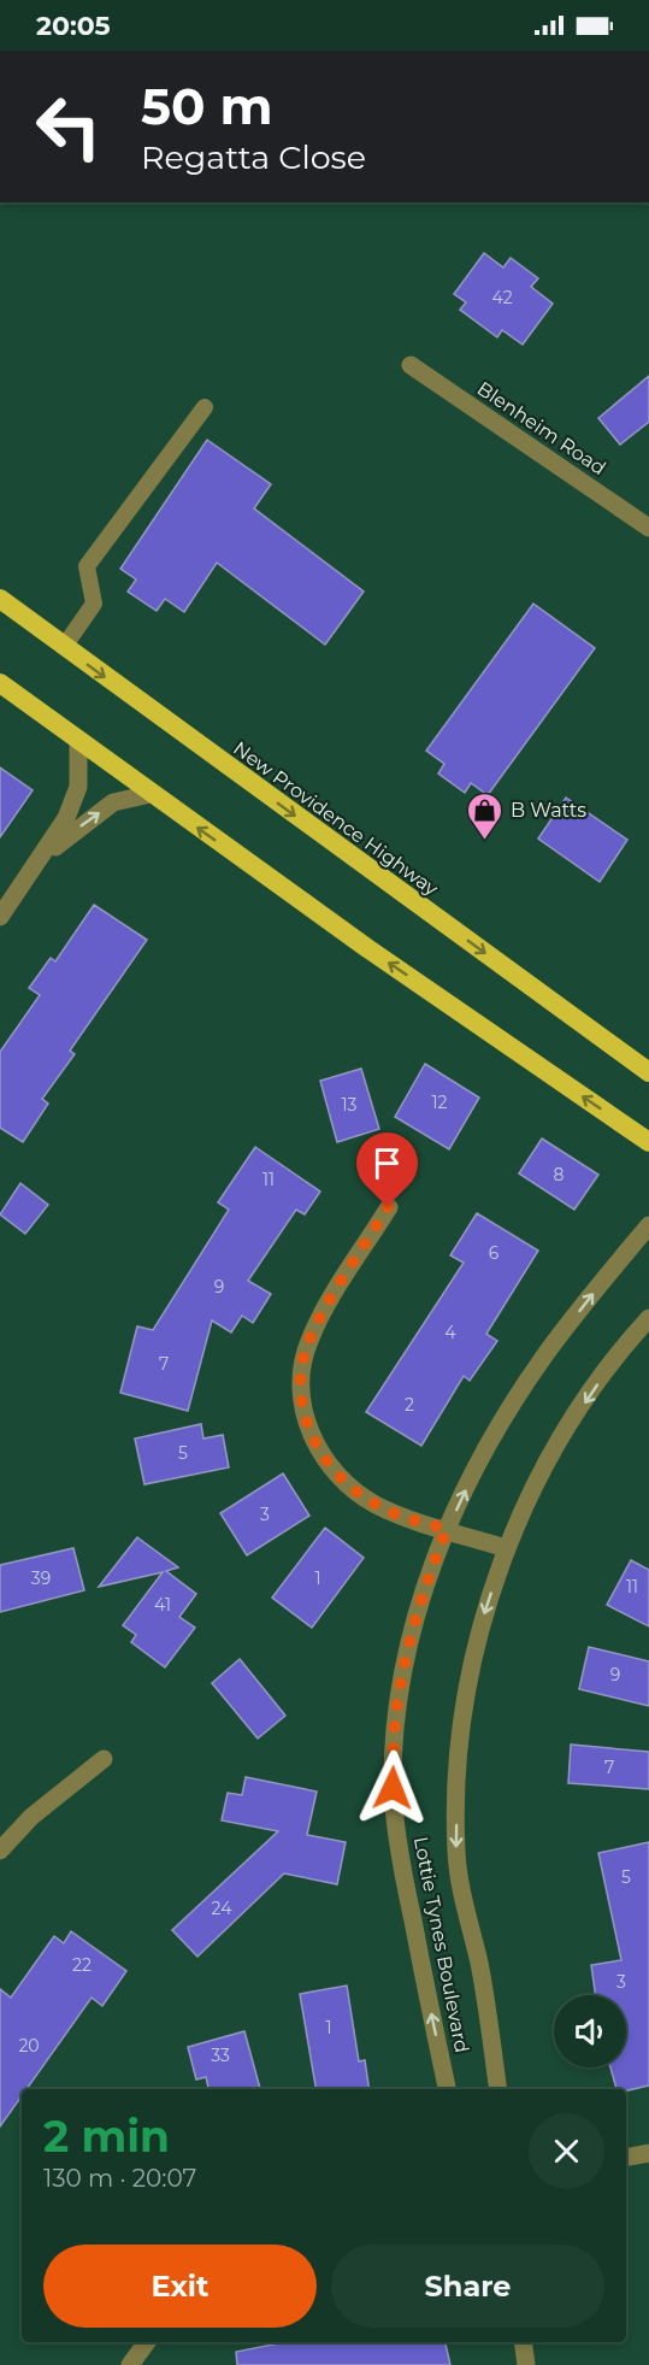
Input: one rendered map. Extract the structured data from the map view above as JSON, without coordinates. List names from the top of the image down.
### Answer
{
  "streets": {
    "highway": ["New Providence Highway"],
    "street": ["Blenheim Road", "Lottie Tynes Boulevard"]
  },
  "places": {
    "shop": ["B Watts"]
  },
  "house_numbers": [
    "42",
    "12",
    "13",
    "8",
    "11",
    "6",
    "9",
    "4",
    "7",
    "2",
    "5",
    "3",
    "39",
    "1",
    "11",
    "41",
    "9",
    "7",
    "5",
    "24",
    "22",
    "3",
    "1",
    "20",
    "33"
  ],
  "page": {
    "status": "20:05",
    "turn": ["50 m", "Regatta Close"],
    "heading": ["2 min", "130 m · 20:07"],
    "buttons": ["Exit", "Share"]
  }
}
